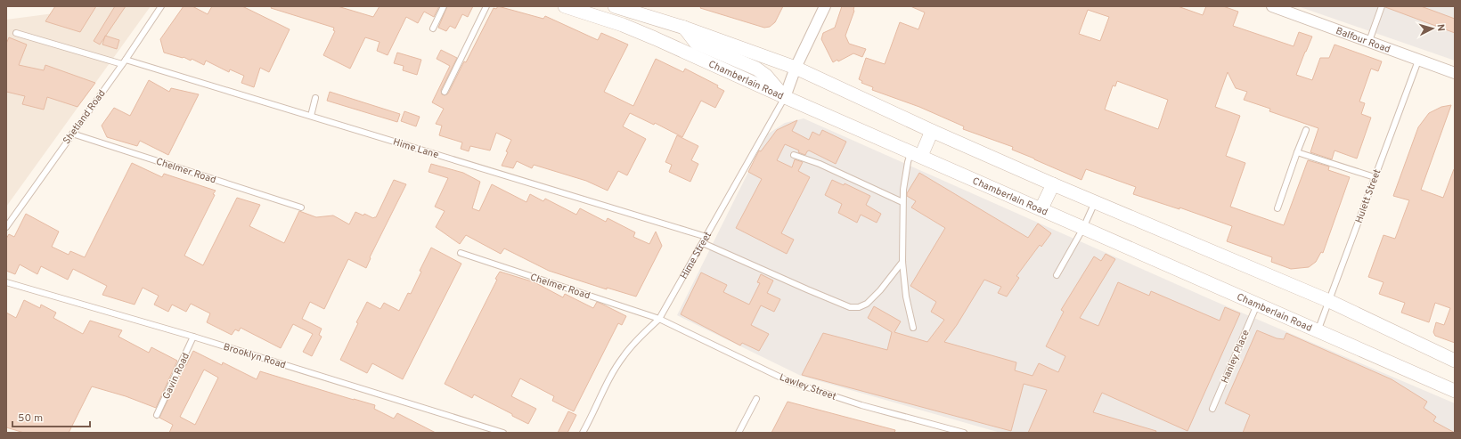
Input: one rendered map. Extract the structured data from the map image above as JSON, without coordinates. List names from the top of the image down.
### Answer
{
  "streets": {
    "street": ["Balfour Road", "Chamberlain Road", "Hime Street"],
    "lane": [
      "Shetland Road",
      "Hime Lane",
      "Chelmer Road",
      "Hulett Street",
      "Brooklyn Road",
      "Hanley Place",
      "Gavin Road",
      "Lawley Street"
    ]
  },
  "crossings": [
    ["Balfour Road", "Hulett Street"],
    ["Chamberlain Road", "Hulett Street"],
    ["Chamberlain Road", "Hime Street"],
    ["Chamberlain Road", "Hanley Place"],
    ["Shetland Road", "Hime Lane"],
    ["Shetland Road", "Chelmer Road"],
    ["Hime Lane", "Hime Street"],
    ["Chelmer Road", "Hime Street"],
    ["Chelmer Road", "Lawley Street"],
    ["Hime Street", "Lawley Street"],
    ["Brooklyn Road", "Gavin Road"]
  ],
  "scale_bar": "50 m",
  "north": "right"
}
